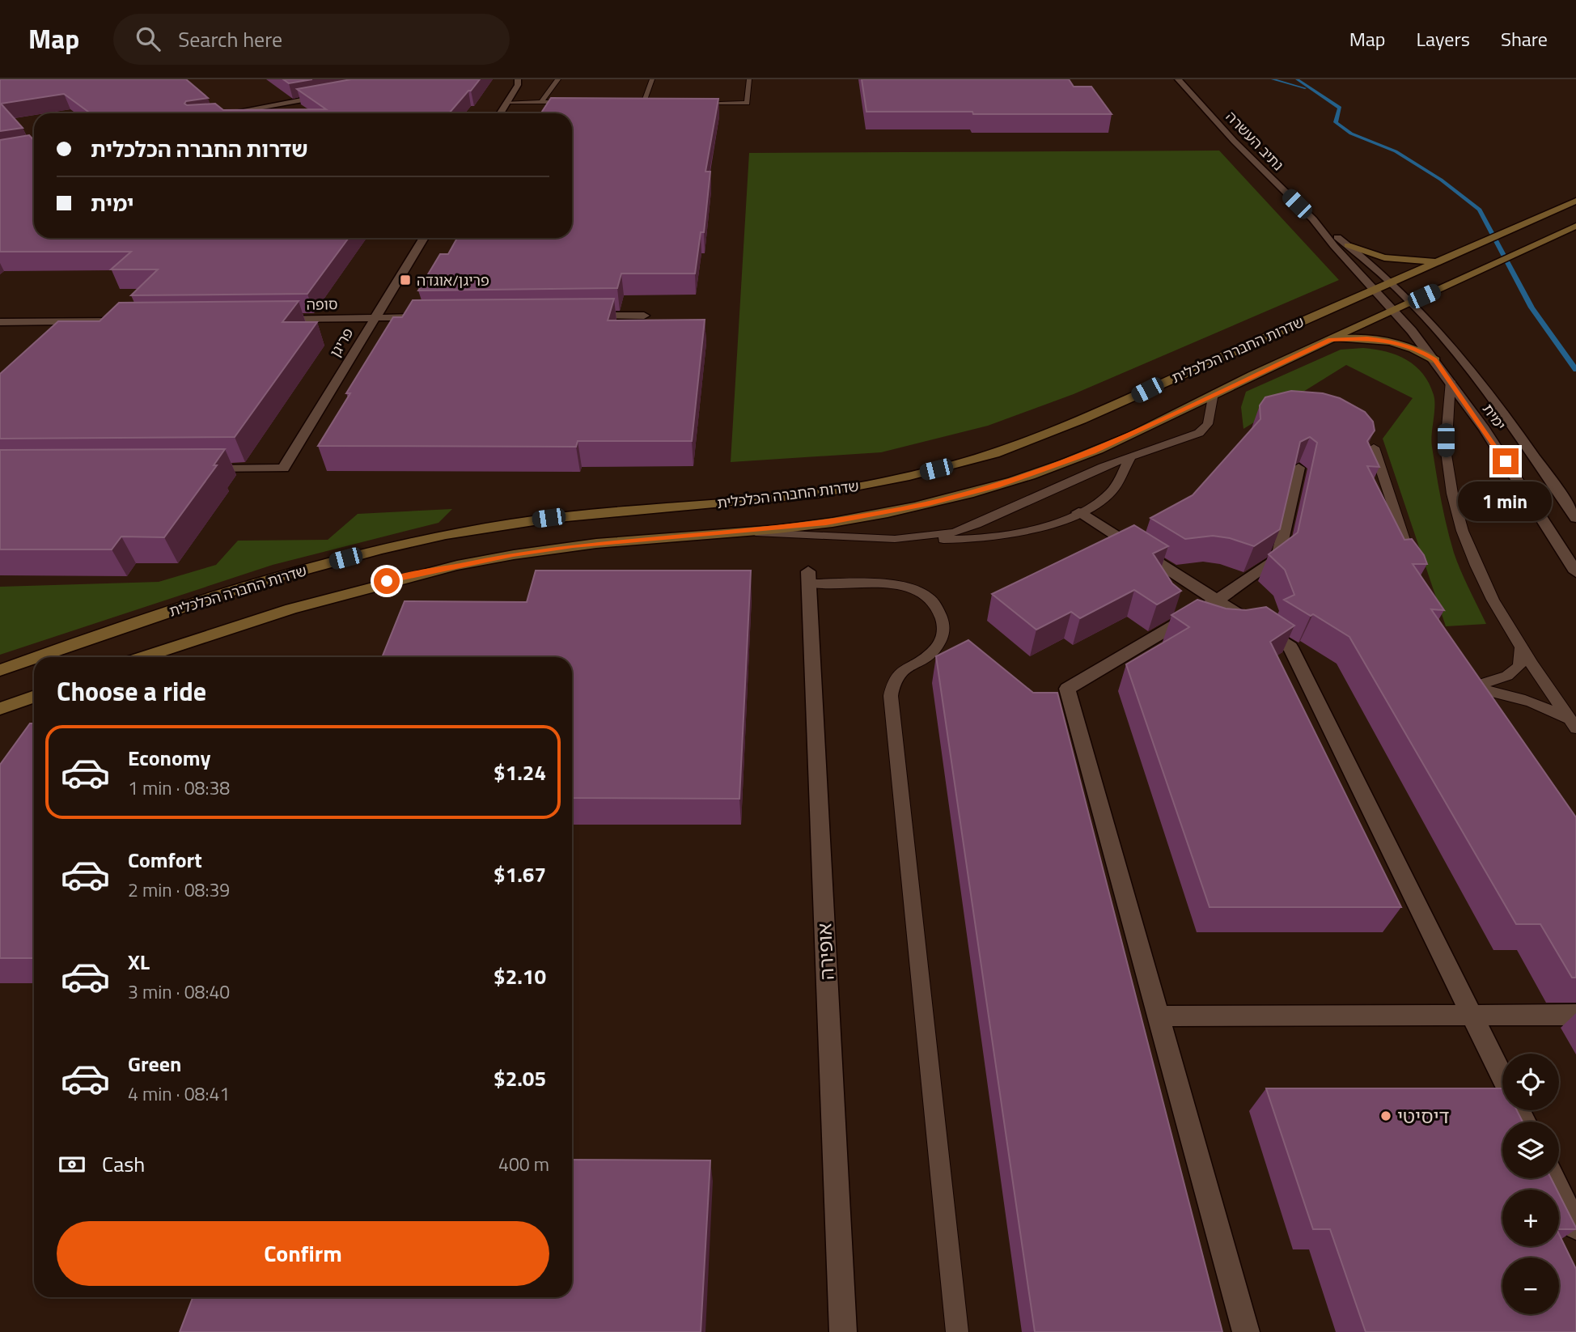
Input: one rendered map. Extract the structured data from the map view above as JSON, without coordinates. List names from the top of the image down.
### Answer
{
  "streets": {
    "main road": ["שדרות החברה הכלכלית"],
    "street": [
      "נתיב העשרה",
      "סופה",
      "פריגן",
      "ימית",
      "אופירה"
    ]
  },
  "crossings": [
    ["נתיב העשרה", "שדרות החברה הכלכלית"],
    ["נתיב העשרה", "ימית"],
    ["סופה", "פריגן"],
    ["שדרות החברה הכלכלית", "ימית"]
  ],
  "places": {
    "transit": ["פריגן/אוגדה"],
    "other": ["דיסיטי"]
  },
  "page": {
    "header": "Map",
    "search": "Search here",
    "nav": ["Map", "Layers", "Share"],
    "banner": ["שדרות החברה הכלכלית", "ימית"],
    "bubble": "1 min",
    "heading": "Choose a ride",
    "list": [
      {
        "name": "Economy",
        "note": "1 min · 08:38",
        "value": "$1.24"
      },
      {
        "name": "Comfort",
        "note": "2 min · 08:39",
        "value": "$1.67"
      },
      {
        "name": "XL",
        "note": "3 min · 08:40",
        "value": "$2.10"
      },
      {
        "name": "Green",
        "note": "4 min · 08:41",
        "value": "$2.05"
      }
    ],
    "map_buttons": ["+", "−"],
    "pay": ["Cash", "400 m"],
    "buttons": "Confirm"
  }
}
